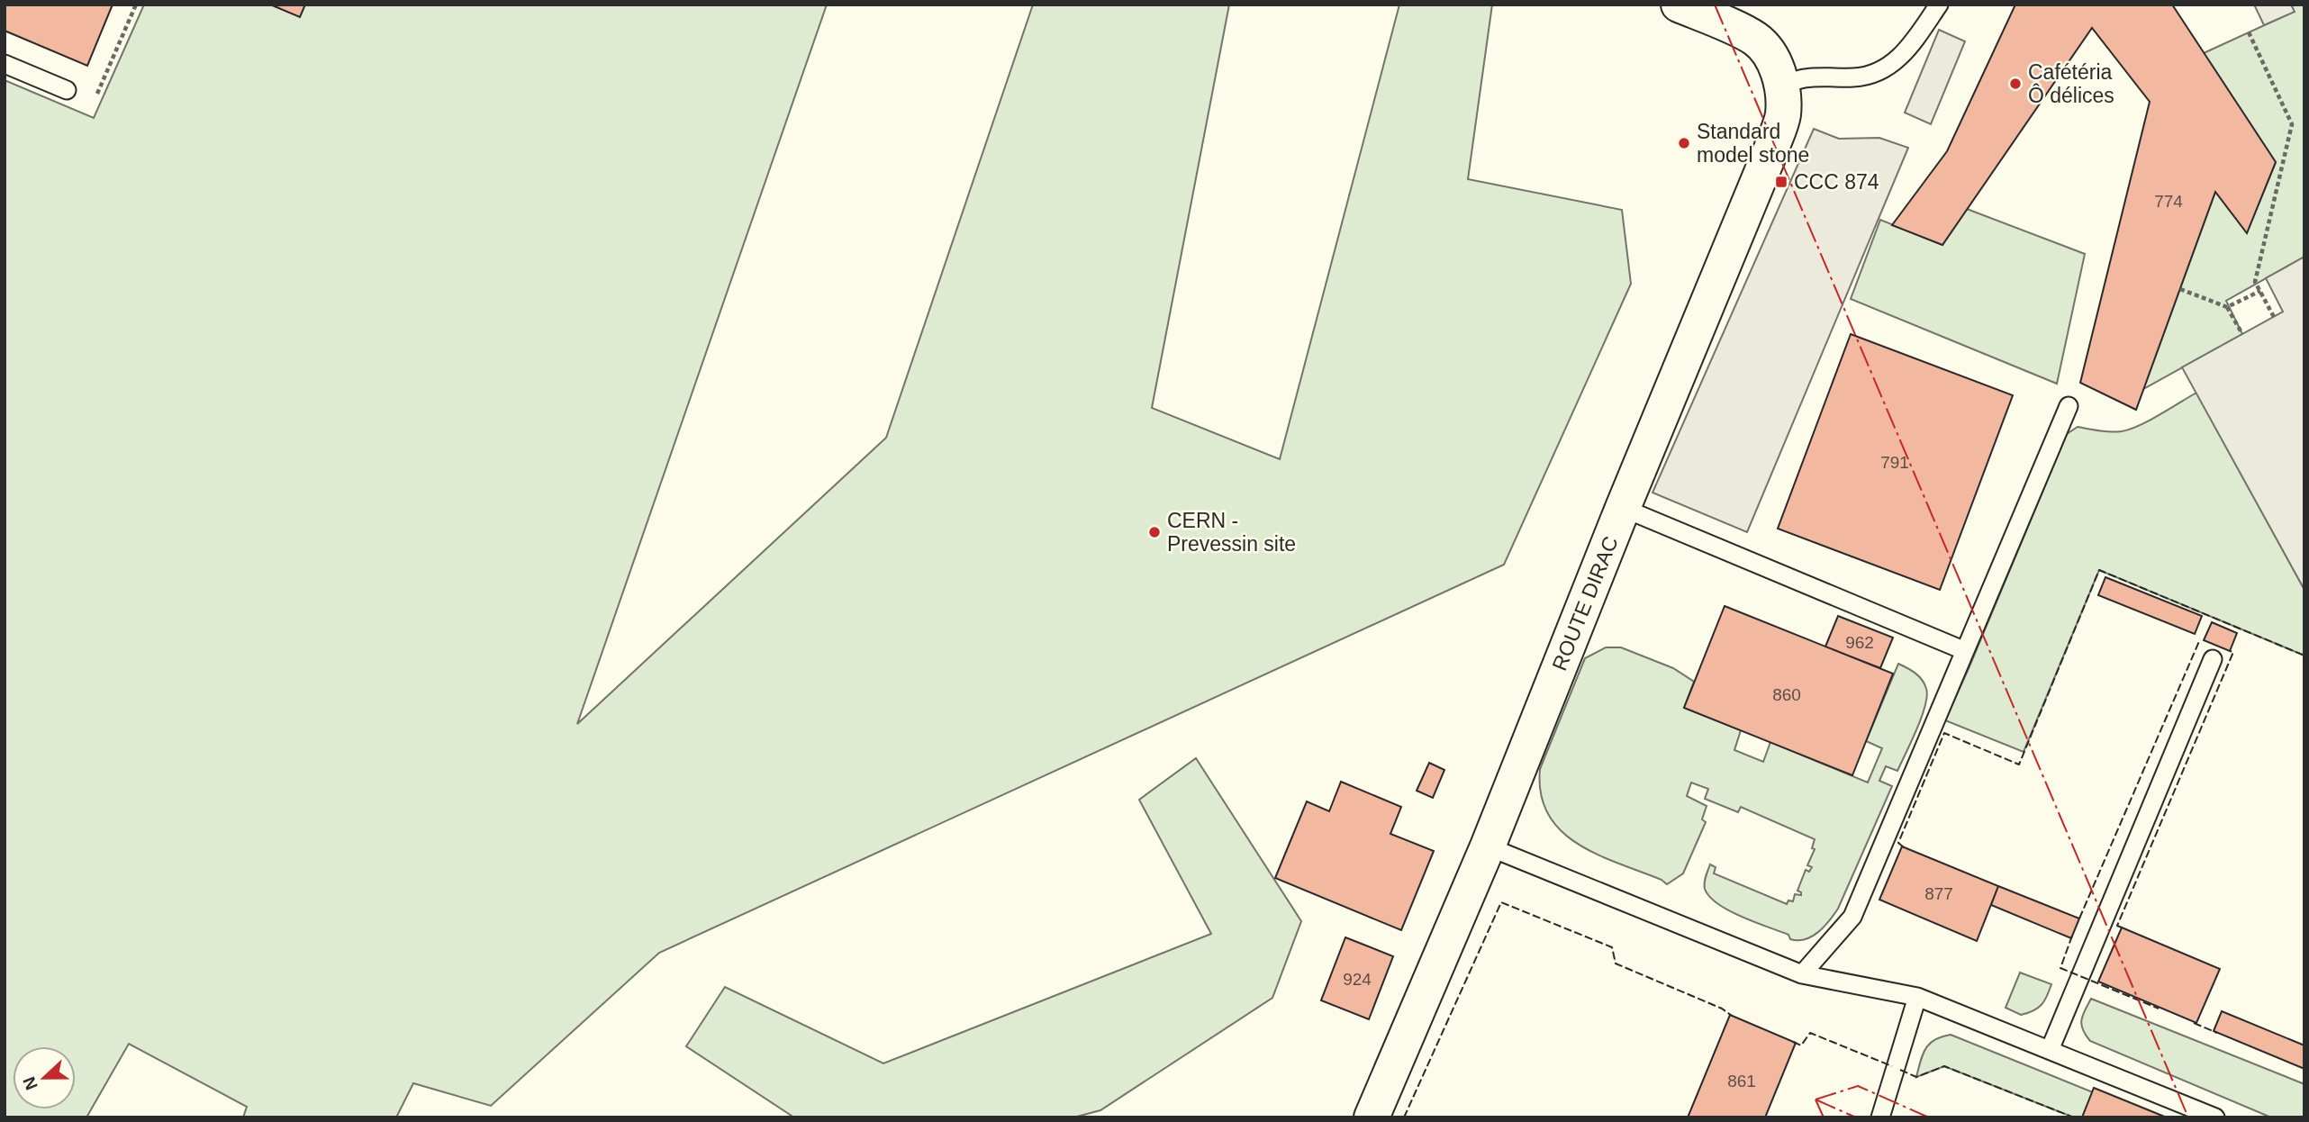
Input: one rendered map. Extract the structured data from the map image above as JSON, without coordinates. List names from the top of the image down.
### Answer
{
  "streets": {
    "street": ["ROUTE DIRAC"]
  },
  "places": {
    "other": ["Cafétéria Ô délices", "Standard model stone", "CERN - Prevessin site"],
    "transit": ["CCC 874"]
  },
  "house_numbers": [
    "774",
    "791",
    "962",
    "860",
    "877",
    "924",
    "861"
  ],
  "north": "left"
}
